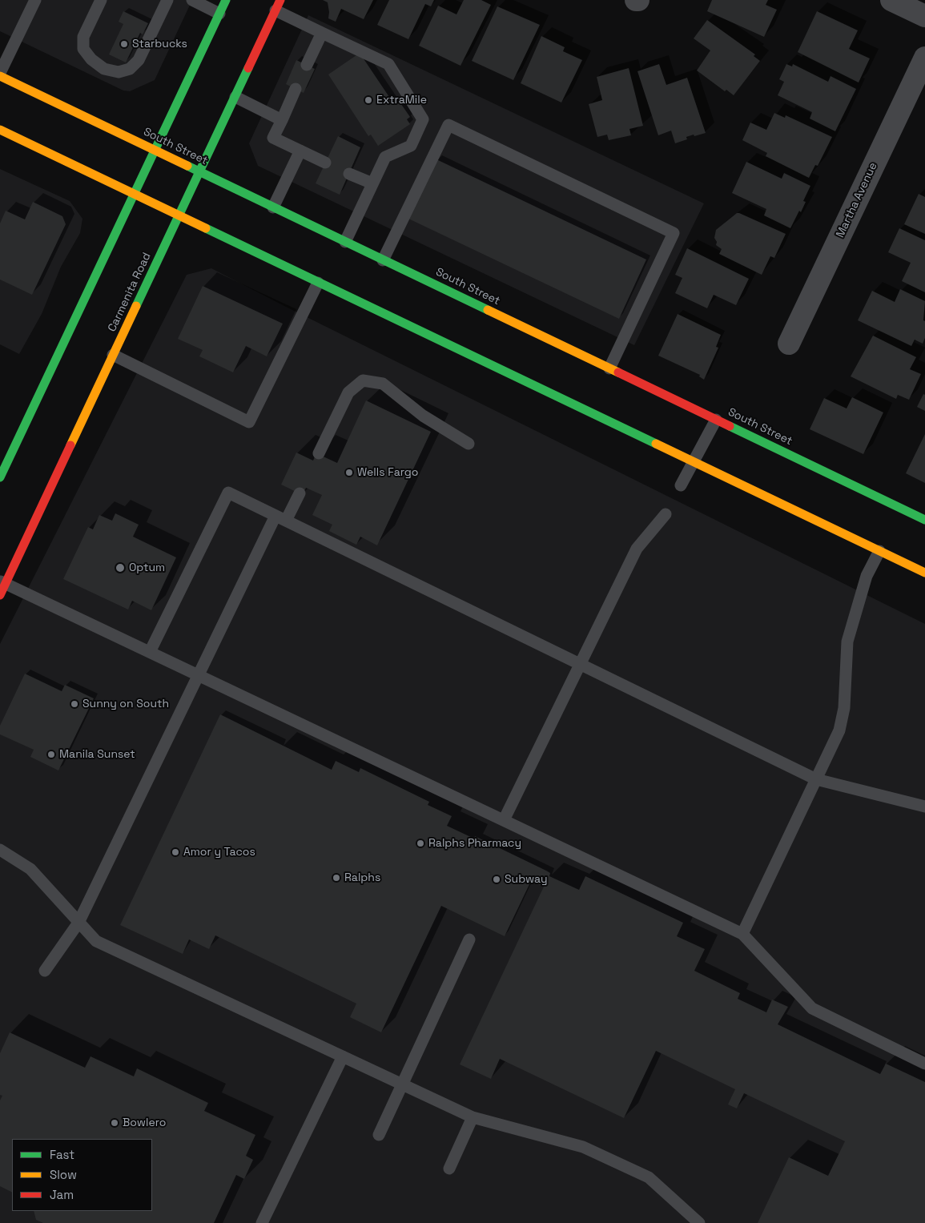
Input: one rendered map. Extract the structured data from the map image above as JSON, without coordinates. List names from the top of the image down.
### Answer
{
  "streets": {
    "main road": ["South Street", "Carmenita Road"],
    "street": ["Martha Avenue"]
  },
  "crossings": [
    ["South Street", "Carmenita Road"]
  ],
  "places": [
    "Starbucks",
    "ExtraMile",
    "Wells Fargo",
    "Optum",
    "Sunny on South",
    "Manila Sunset",
    "Ralphs Pharmacy",
    "Amor y Tacos",
    "Ralphs",
    "Subway",
    "Bowlero"
  ],
  "legend": ["Fast", "Slow", "Jam"]
}
